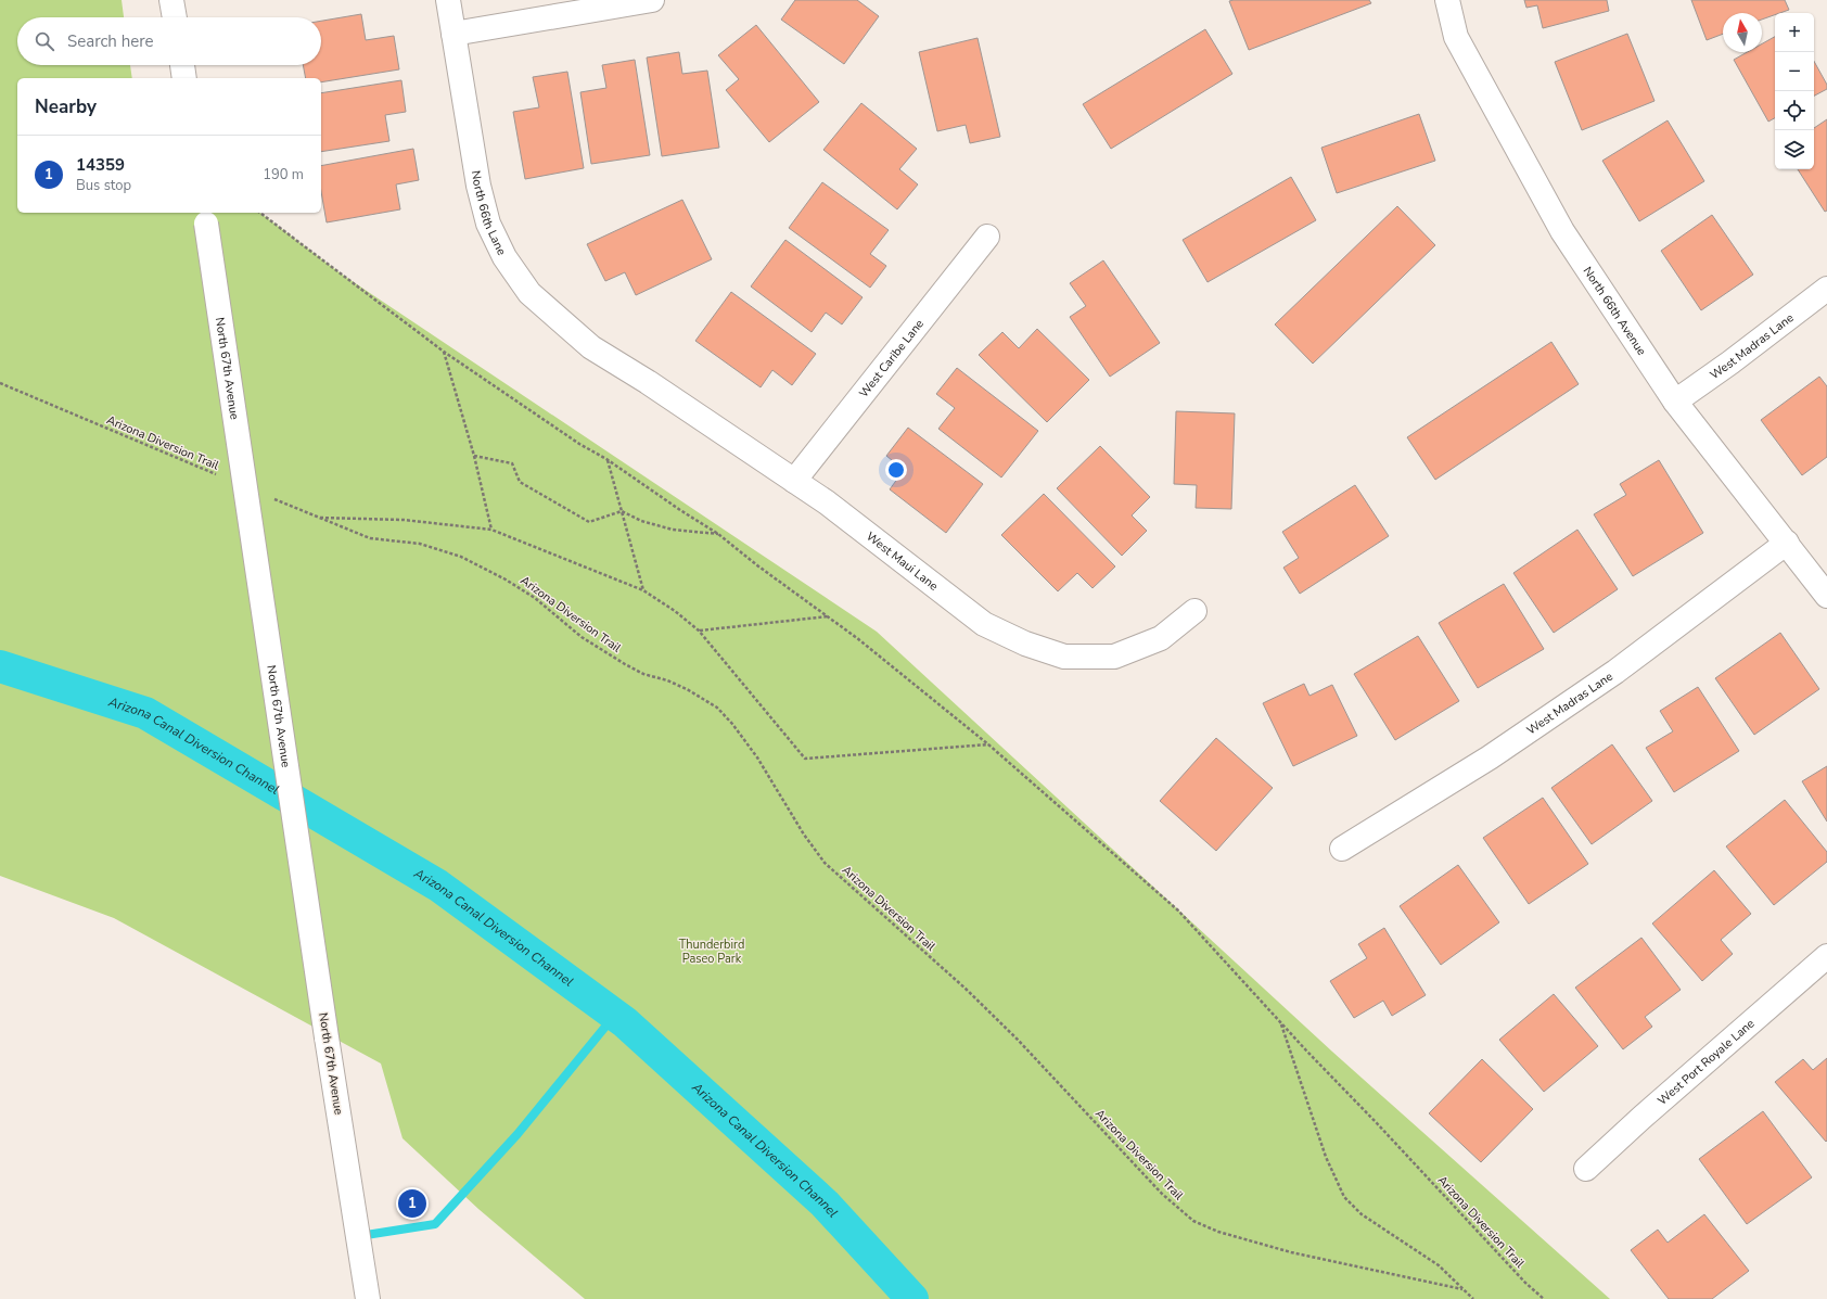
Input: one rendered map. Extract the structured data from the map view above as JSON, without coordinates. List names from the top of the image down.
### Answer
{
  "streets": {
    "street": [
      "North 66th Lane",
      "North 66th Avenue",
      "West Madras Lane",
      "West Caribe Lane",
      "North 67th Avenue",
      "West Maui Lane",
      "West Port Royale Lane"
    ],
    "path": ["Arizona Diversion Trail"]
  },
  "crossings": [
    ["North 66th Lane", "West Maui Lane"],
    ["North 66th Avenue", "West Madras Lane"],
    ["West Caribe Lane", "West Maui Lane"]
  ],
  "water": ["Arizona Canal Diversion Channel"],
  "parks": ["Thunderbird Paseo Park"],
  "north": "top",
  "page": {
    "map_buttons": ["+", "−"],
    "search": "Search here",
    "heading": "Nearby",
    "list": [
      {
        "mark": "1",
        "name": "14359",
        "note": "Bus stop",
        "value": "190 m"
      }
    ],
    "pins": "1"
  }
}
